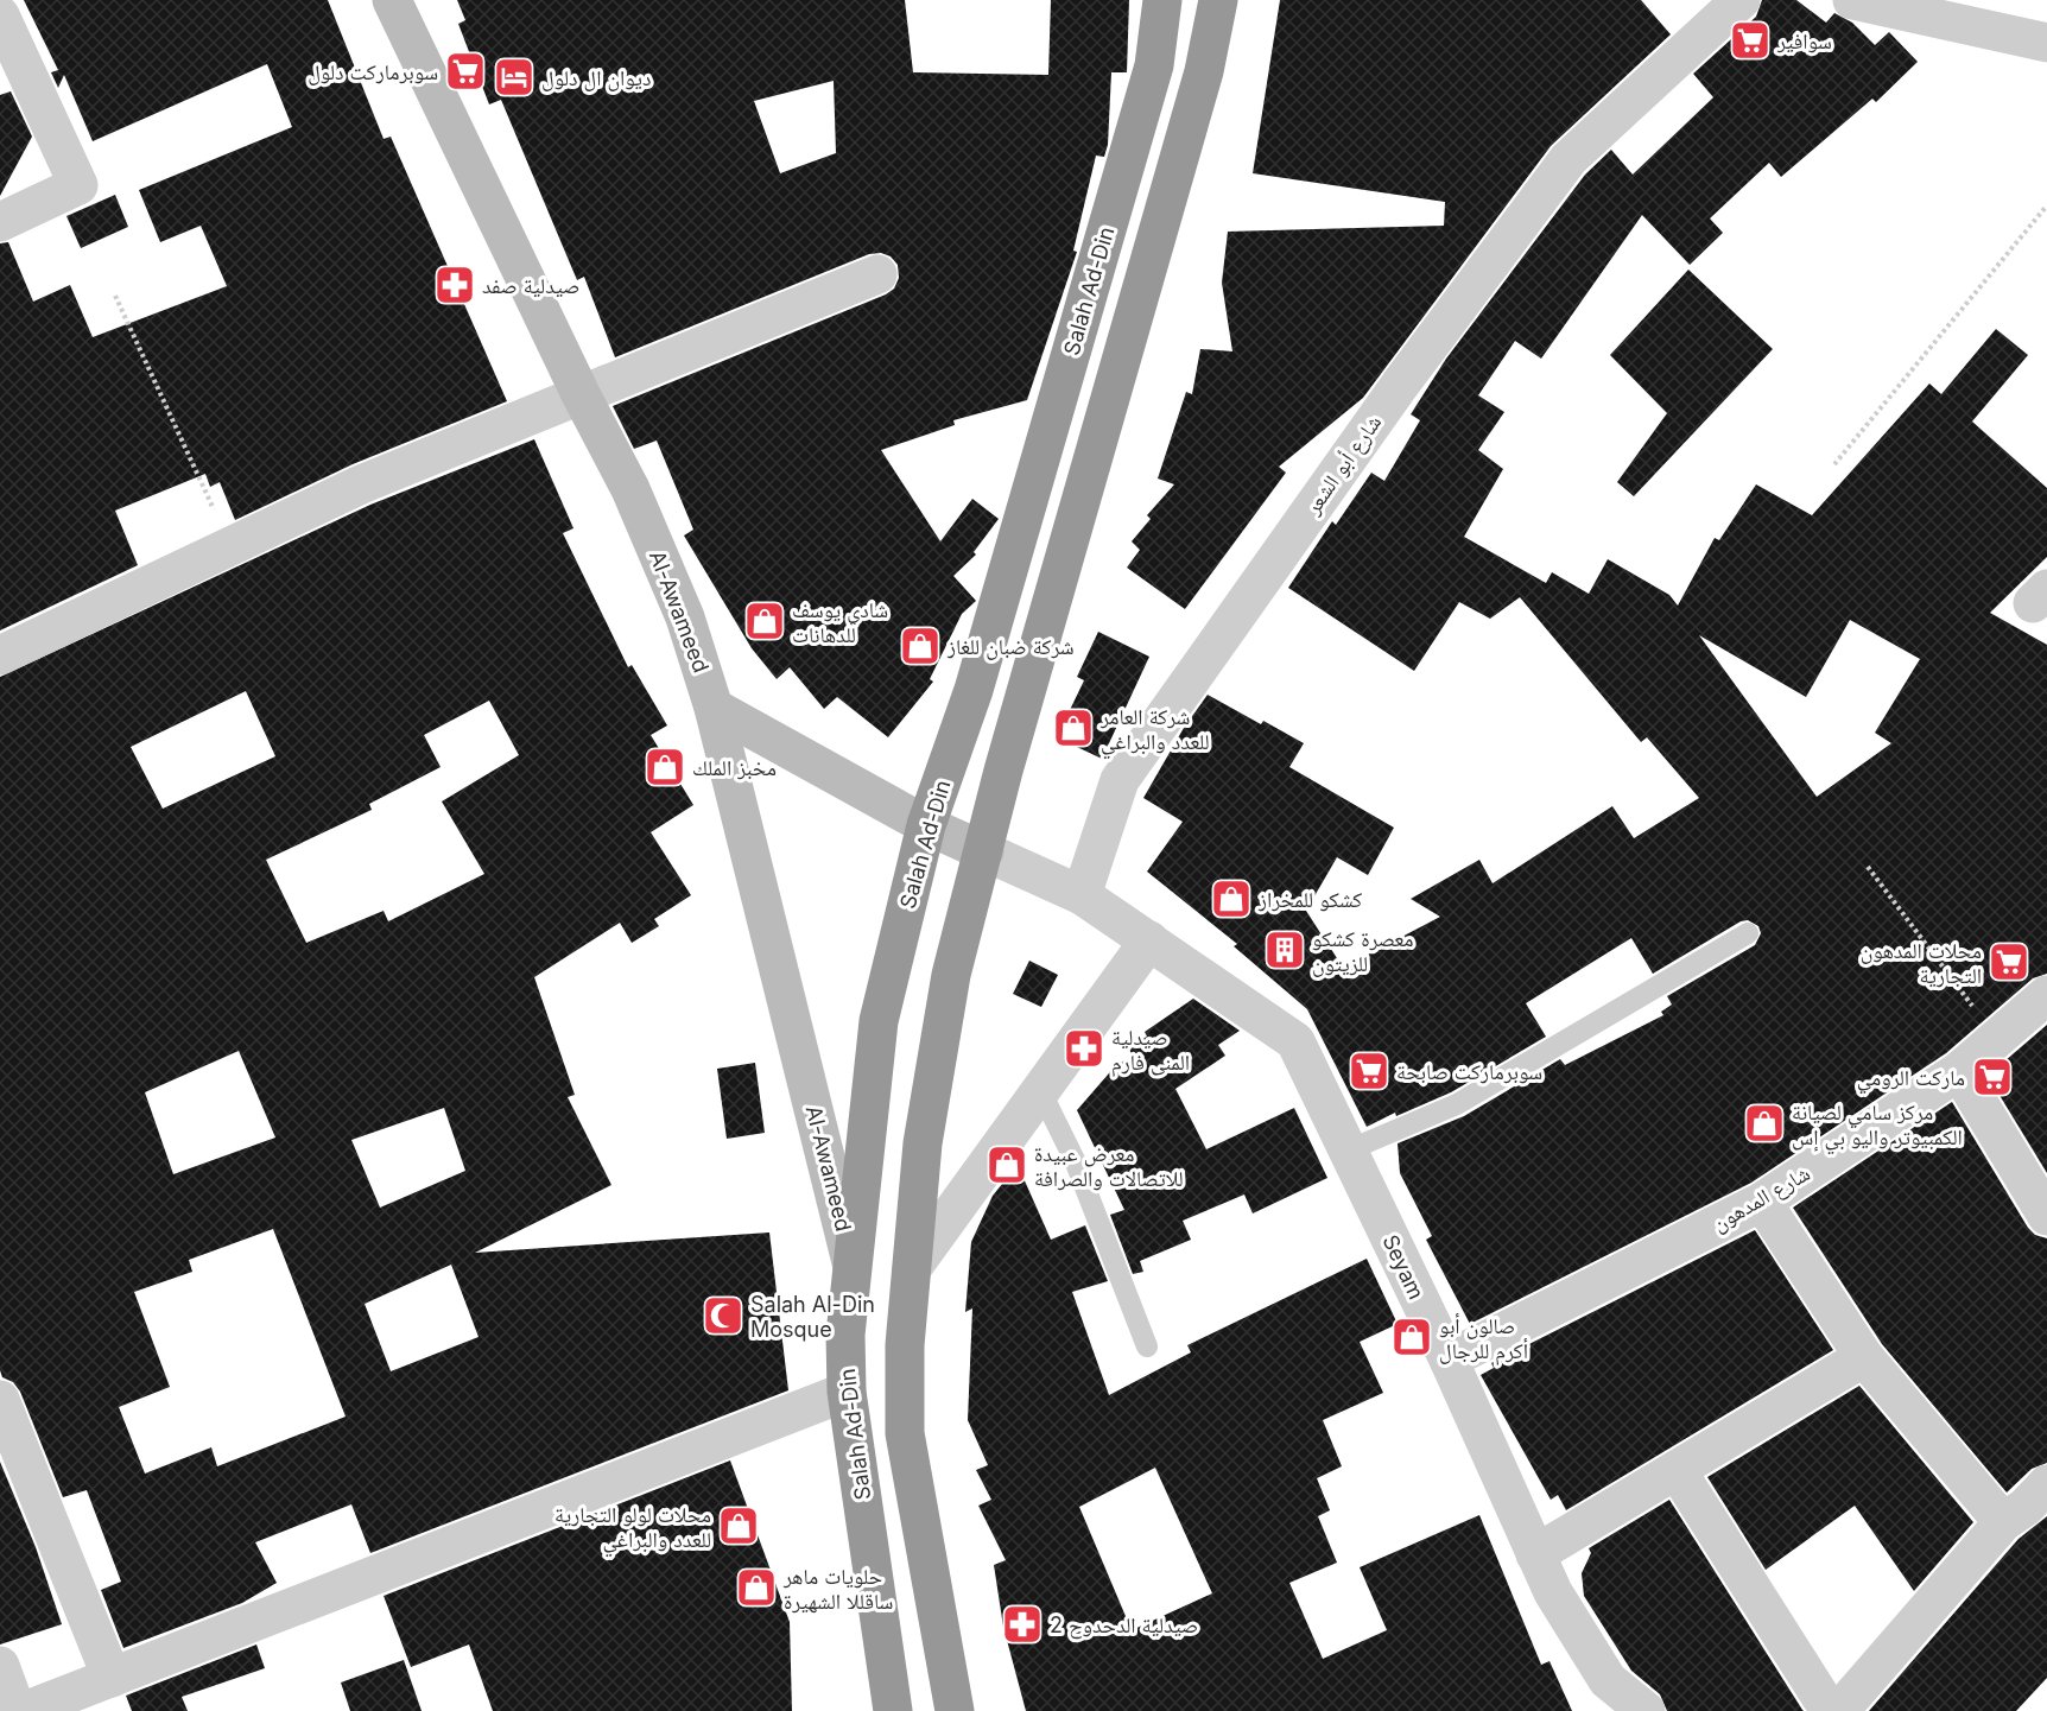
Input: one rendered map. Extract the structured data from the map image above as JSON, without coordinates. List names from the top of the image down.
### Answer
{
  "streets": {
    "highway": ["Salah Ad-Din"],
    "main road": ["Al-Awameed"],
    "street": ["شارع أبو الشعر", "شارع المدهون", "Seyam"]
  },
  "crossings": [
    ["Salah Ad-Din", "Al-Awameed"],
    ["شارع أبو الشعر", "Seyam"],
    ["شارع المدهون", "Seyam"]
  ],
  "places": {
    "supermarket": [
      "سوافير",
      "سوبرماركت دلول",
      "محلات المدهون التجارية",
      "سوبرماركت صابحة",
      "ماركت الرومي"
    ],
    "hotel": ["ديوان ال دلول"],
    "pharmacy": ["صيدلية صفد", "صيدلية المنى فارم", "صيدلية الدحدوح 2"],
    "shop": [
      "شادي يوسف للدهانات",
      "شركة ضبان للغاز",
      "شركة العامر للعدد والبراغي",
      "مخبز الملك",
      "كشكو للمخراز",
      "مركز سامي لصيانة الكمبيوتر واليو بي إس",
      "معرض عبيدة للاتصالات والصرافة",
      "صالون أبو أكرم للرجال",
      "محلات لولو التجارية للعدد والبراغي",
      "حلويات ماهر ساقللا الشهيرة"
    ],
    "building": ["معصرة كشكو للزيتون"],
    "mosque": ["Salah Al-Din Mosque"]
  }
}
